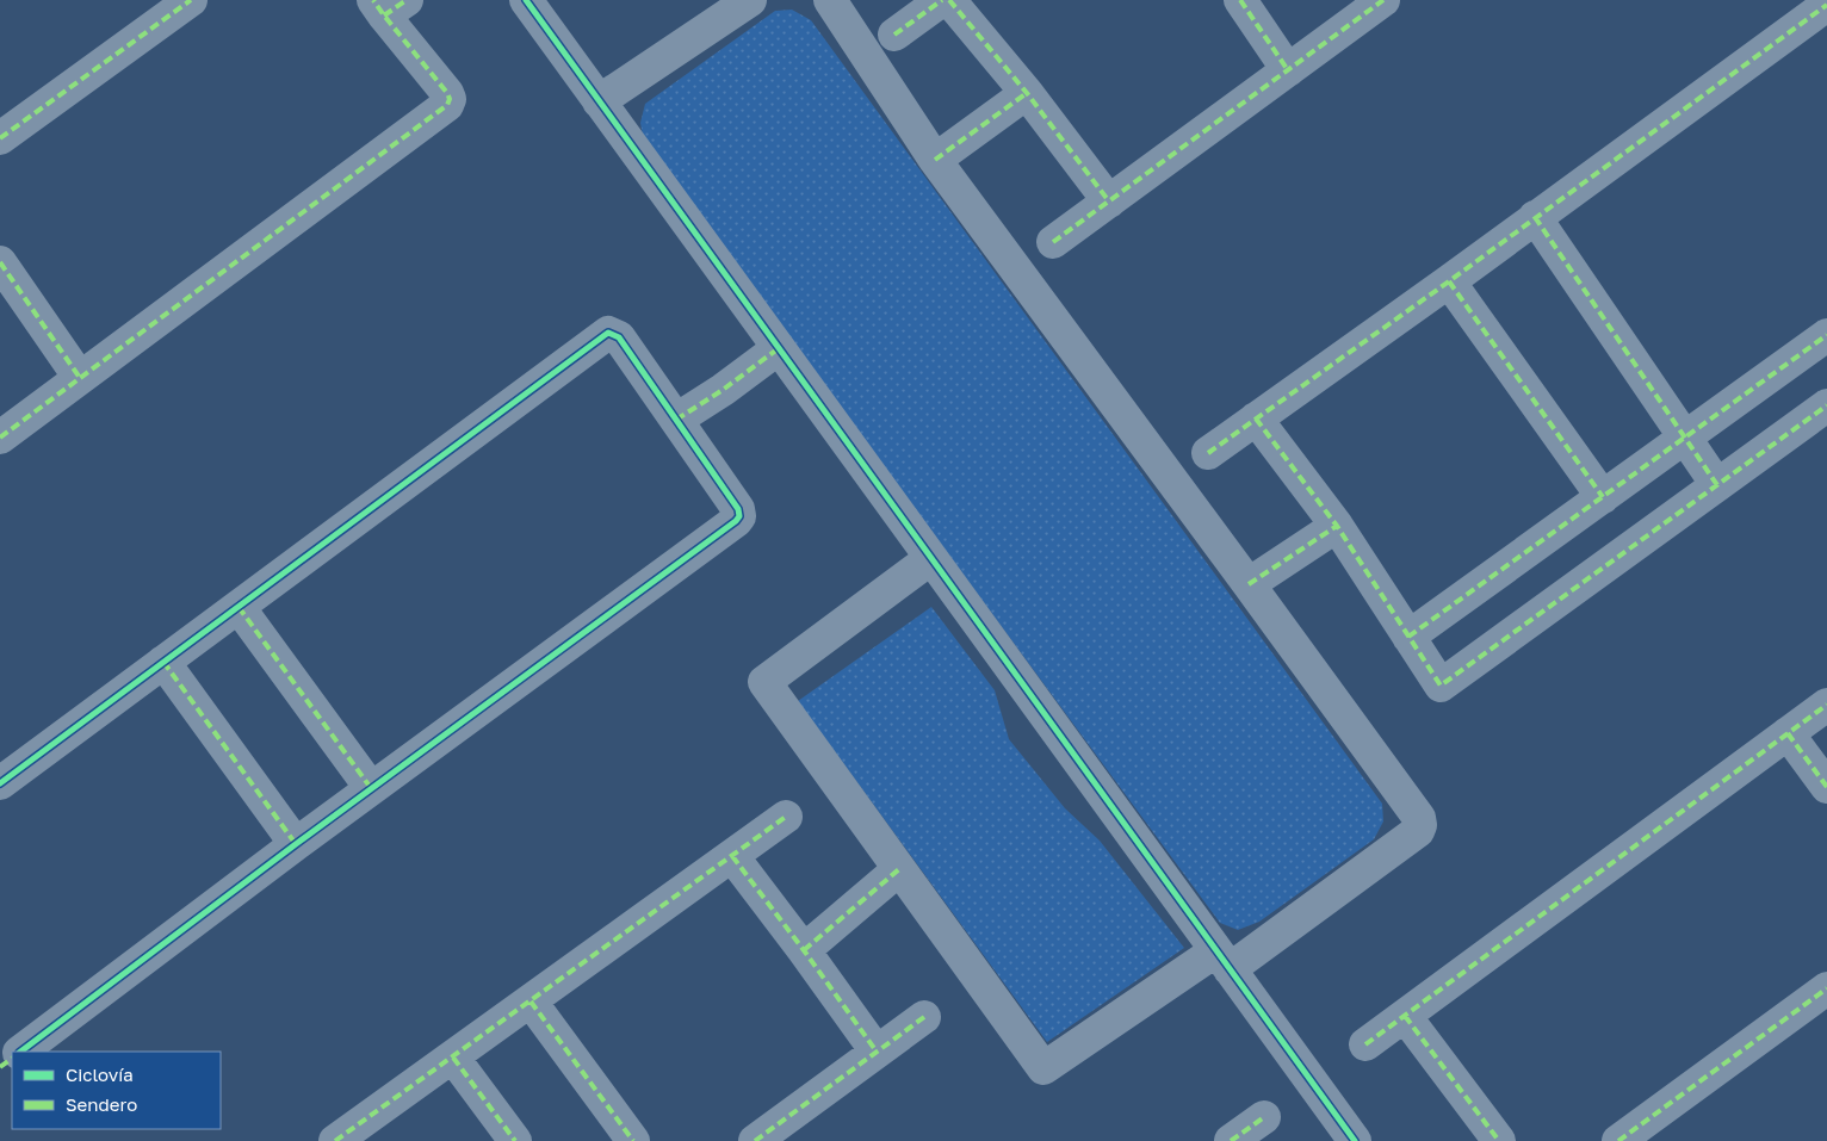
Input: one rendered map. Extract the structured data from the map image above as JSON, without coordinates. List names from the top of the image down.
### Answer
{
  "legend": ["Ciclovía", "Sendero"]
}
